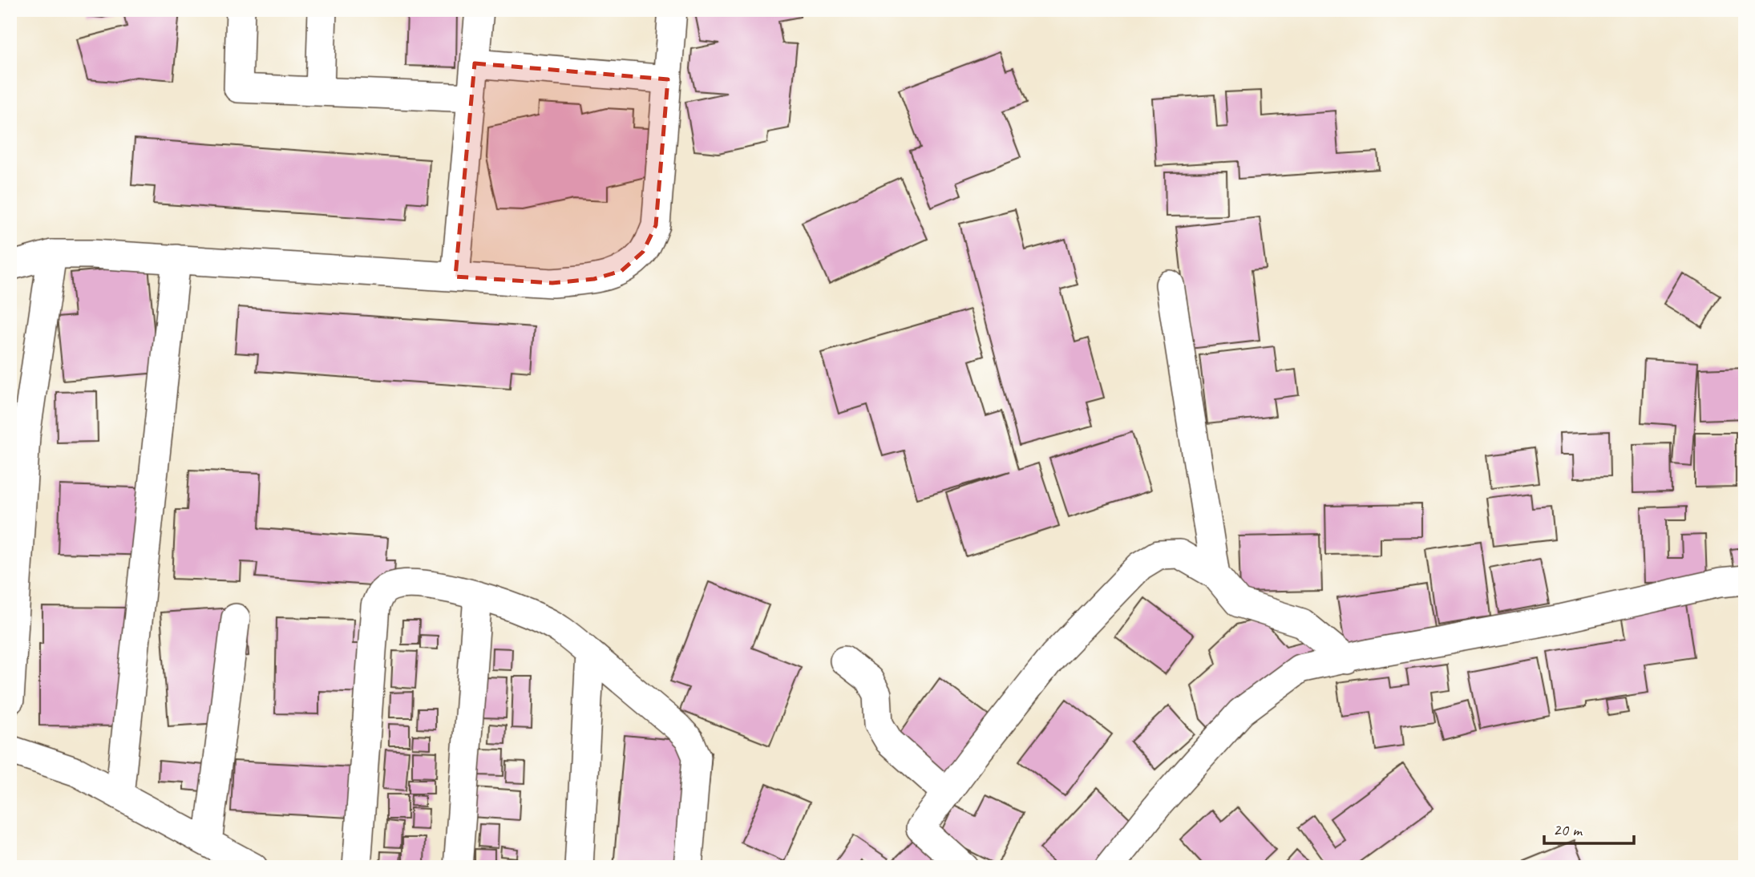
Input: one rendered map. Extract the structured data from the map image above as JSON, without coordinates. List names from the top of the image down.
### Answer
{
  "scale_bar": "20 m"
}
